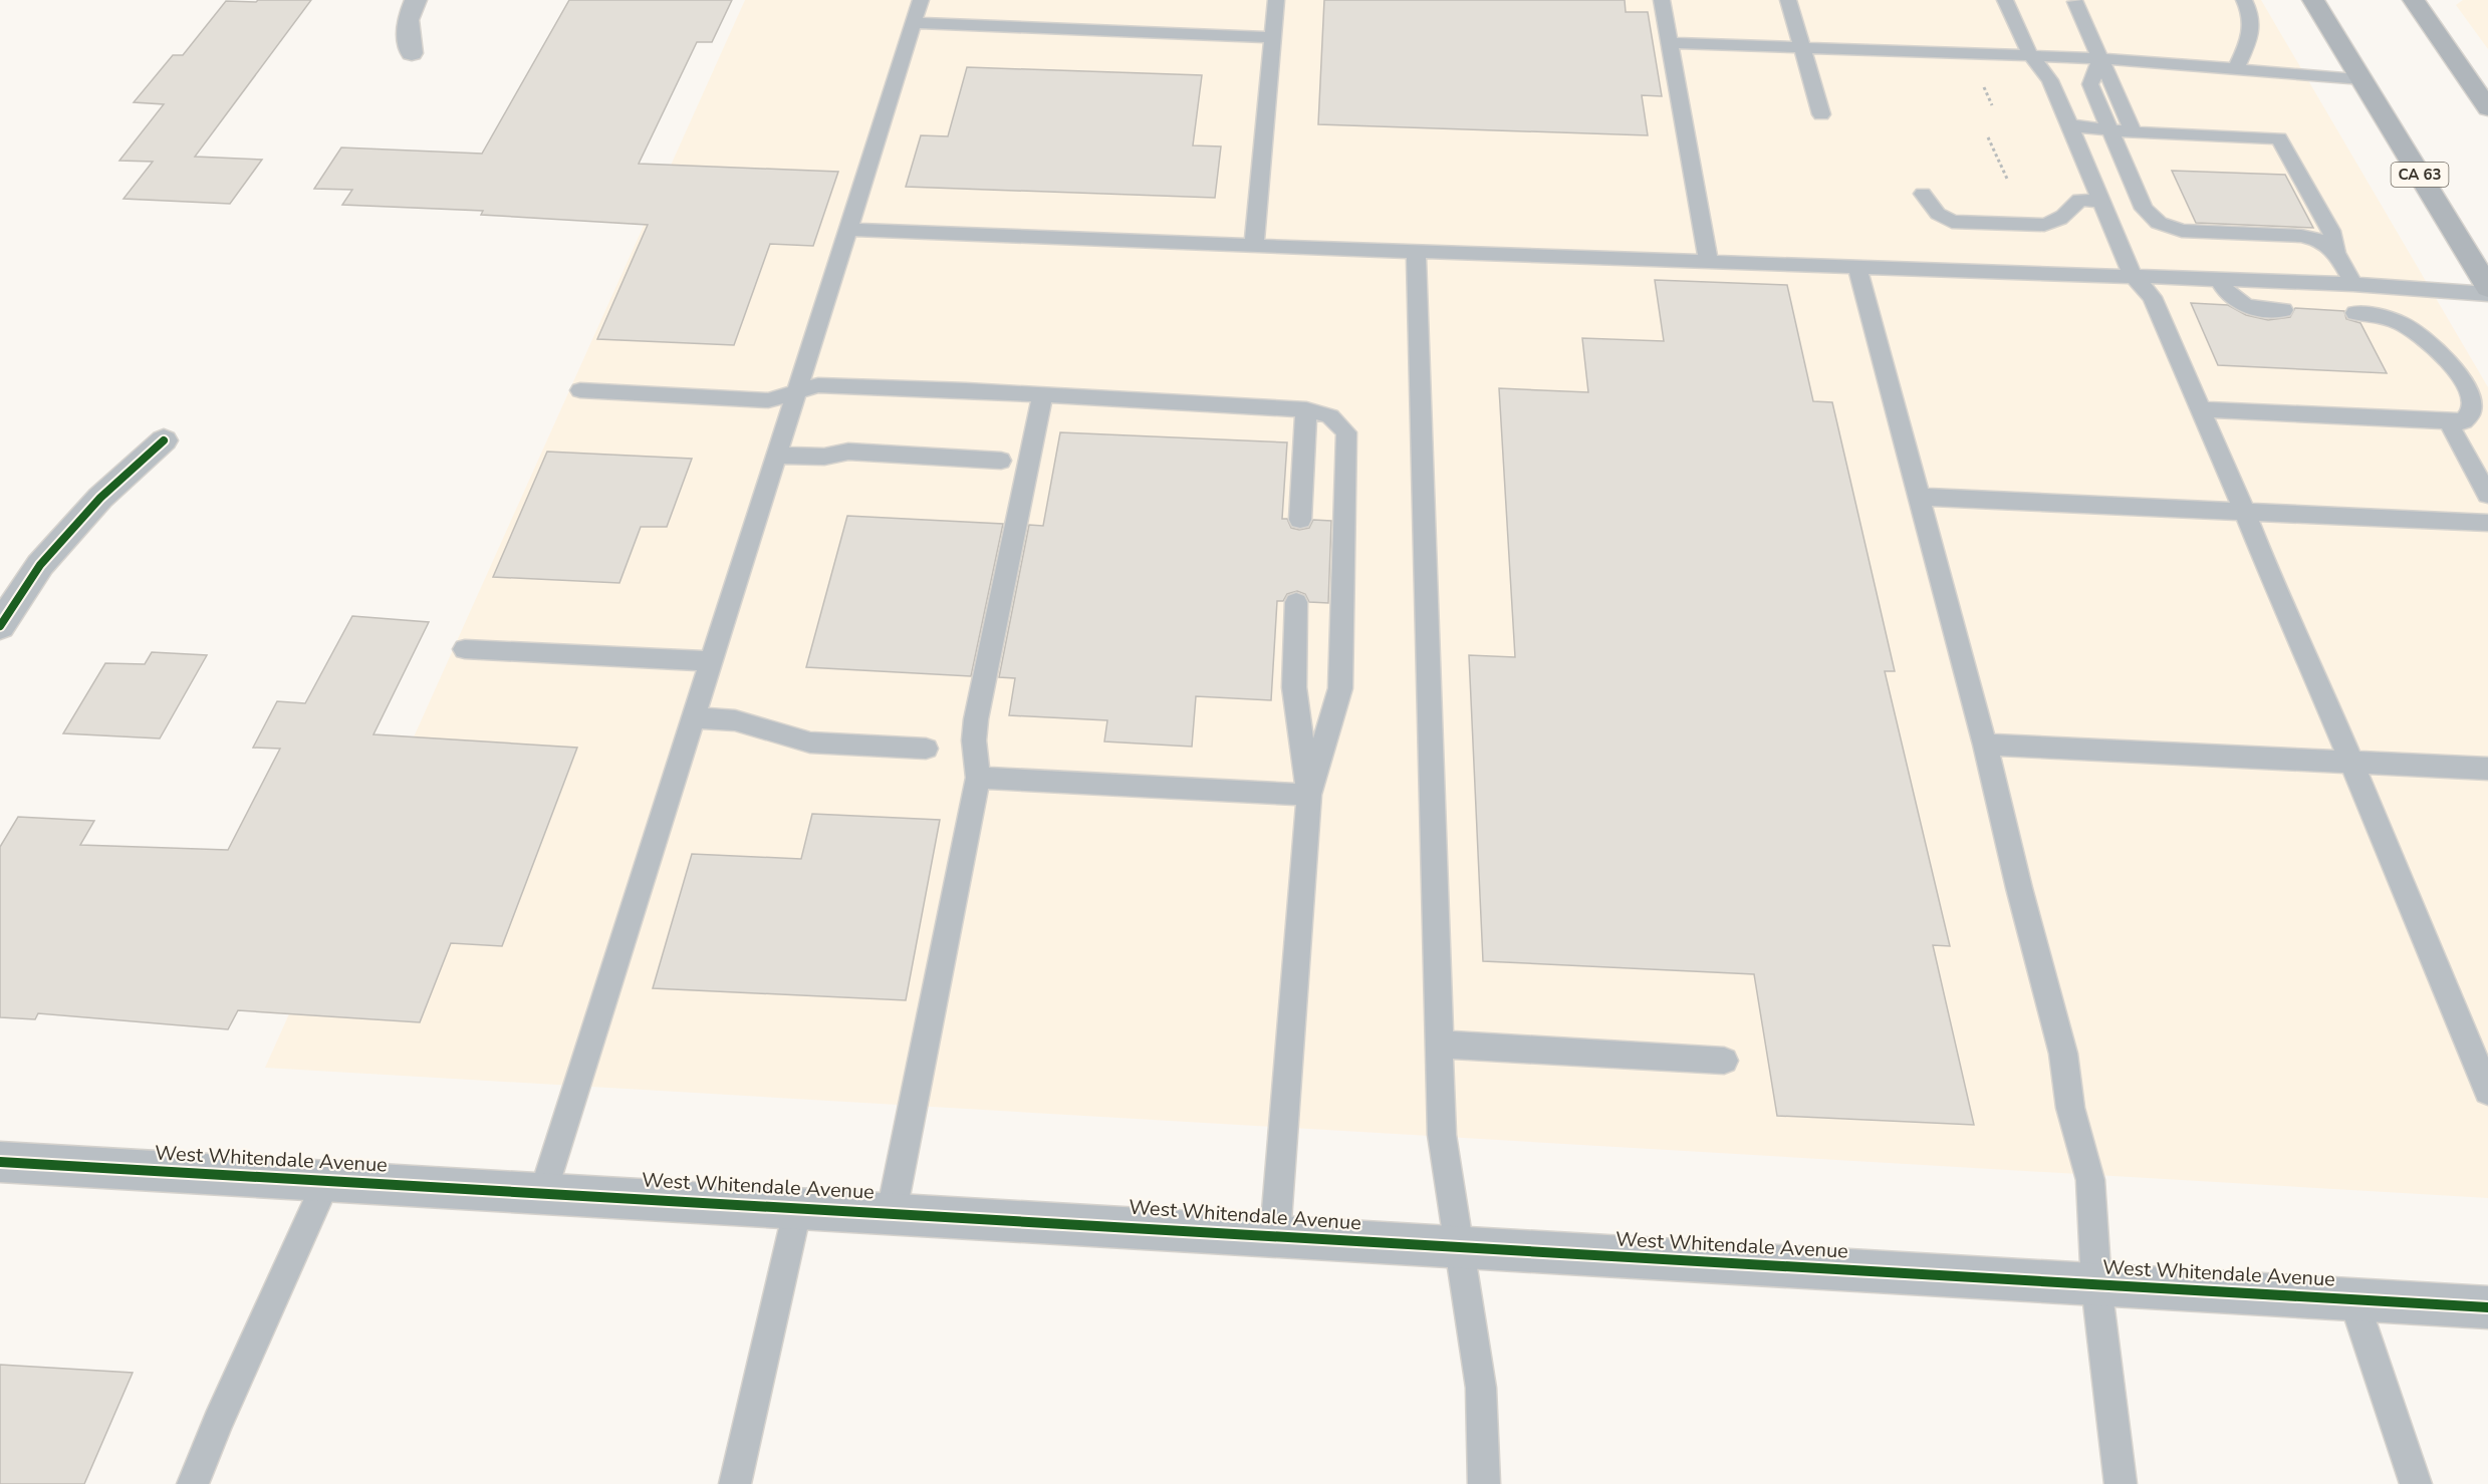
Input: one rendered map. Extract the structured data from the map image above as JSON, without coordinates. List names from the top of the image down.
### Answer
{
  "streets": {
    "main road": ["CA 63"],
    "street": ["West Whitendale Avenue"]
  }
}
